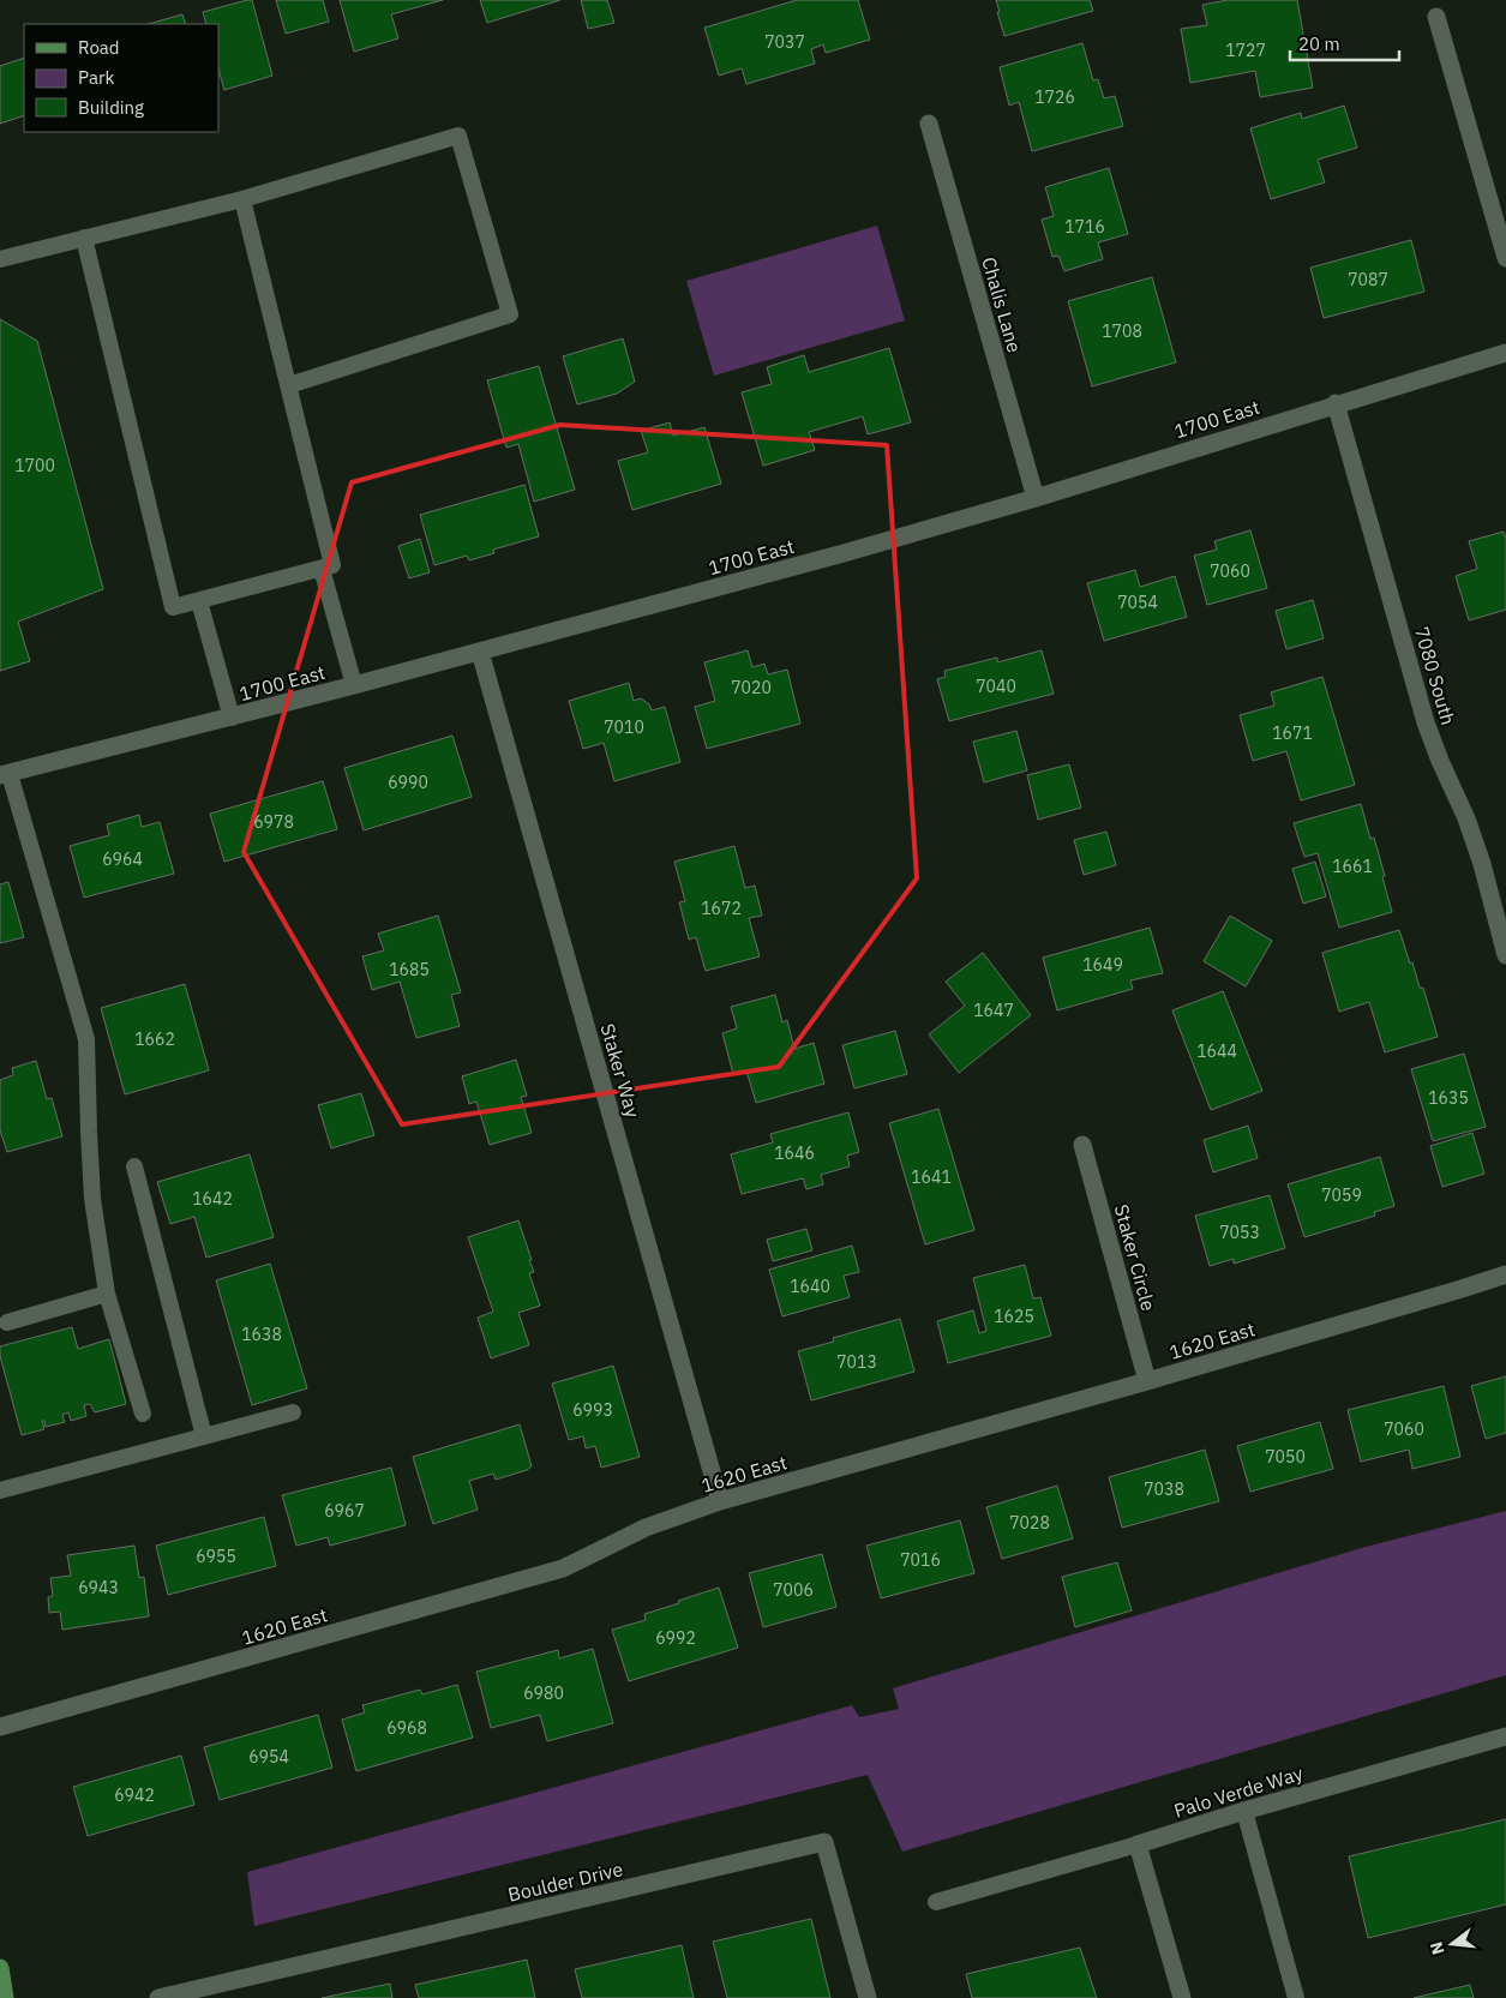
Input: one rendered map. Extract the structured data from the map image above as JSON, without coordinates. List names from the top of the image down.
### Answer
{
  "streets": {
    "street": [
      "Chalis Lane",
      "1700 East",
      "7080 South",
      "Staker Way",
      "Staker Circle",
      "1620 East",
      "Palo Verde Way",
      "Boulder Drive"
    ]
  },
  "crossings": [
    ["Chalis Lane", "1700 East"],
    ["1700 East", "7080 South"],
    ["1700 East", "Staker Way"],
    ["Staker Way", "1620 East"],
    ["Staker Circle", "1620 East"]
  ],
  "house_numbers": [
    "7037",
    "1727",
    "1726",
    "1716",
    "7087",
    "1708",
    "1700",
    "7060",
    "7054",
    "7040",
    "7020",
    "7010",
    "1671",
    "6990",
    "6978",
    "6964",
    "1661",
    "1672",
    "1649",
    "1685",
    "1647",
    "1662",
    "1644",
    "1635",
    "1646",
    "1641",
    "7059",
    "1642",
    "7053",
    "1640",
    "1625",
    "1638",
    "7013",
    "6993",
    "7060",
    "7050",
    "7038",
    "6967",
    "7028",
    "6955",
    "7016",
    "6943",
    "7006",
    "6992",
    "6980",
    "6968",
    "6954",
    "6942"
  ],
  "legend": ["Road", "Park", "Building"],
  "scale_bar": "20 m",
  "north": "left"
}
